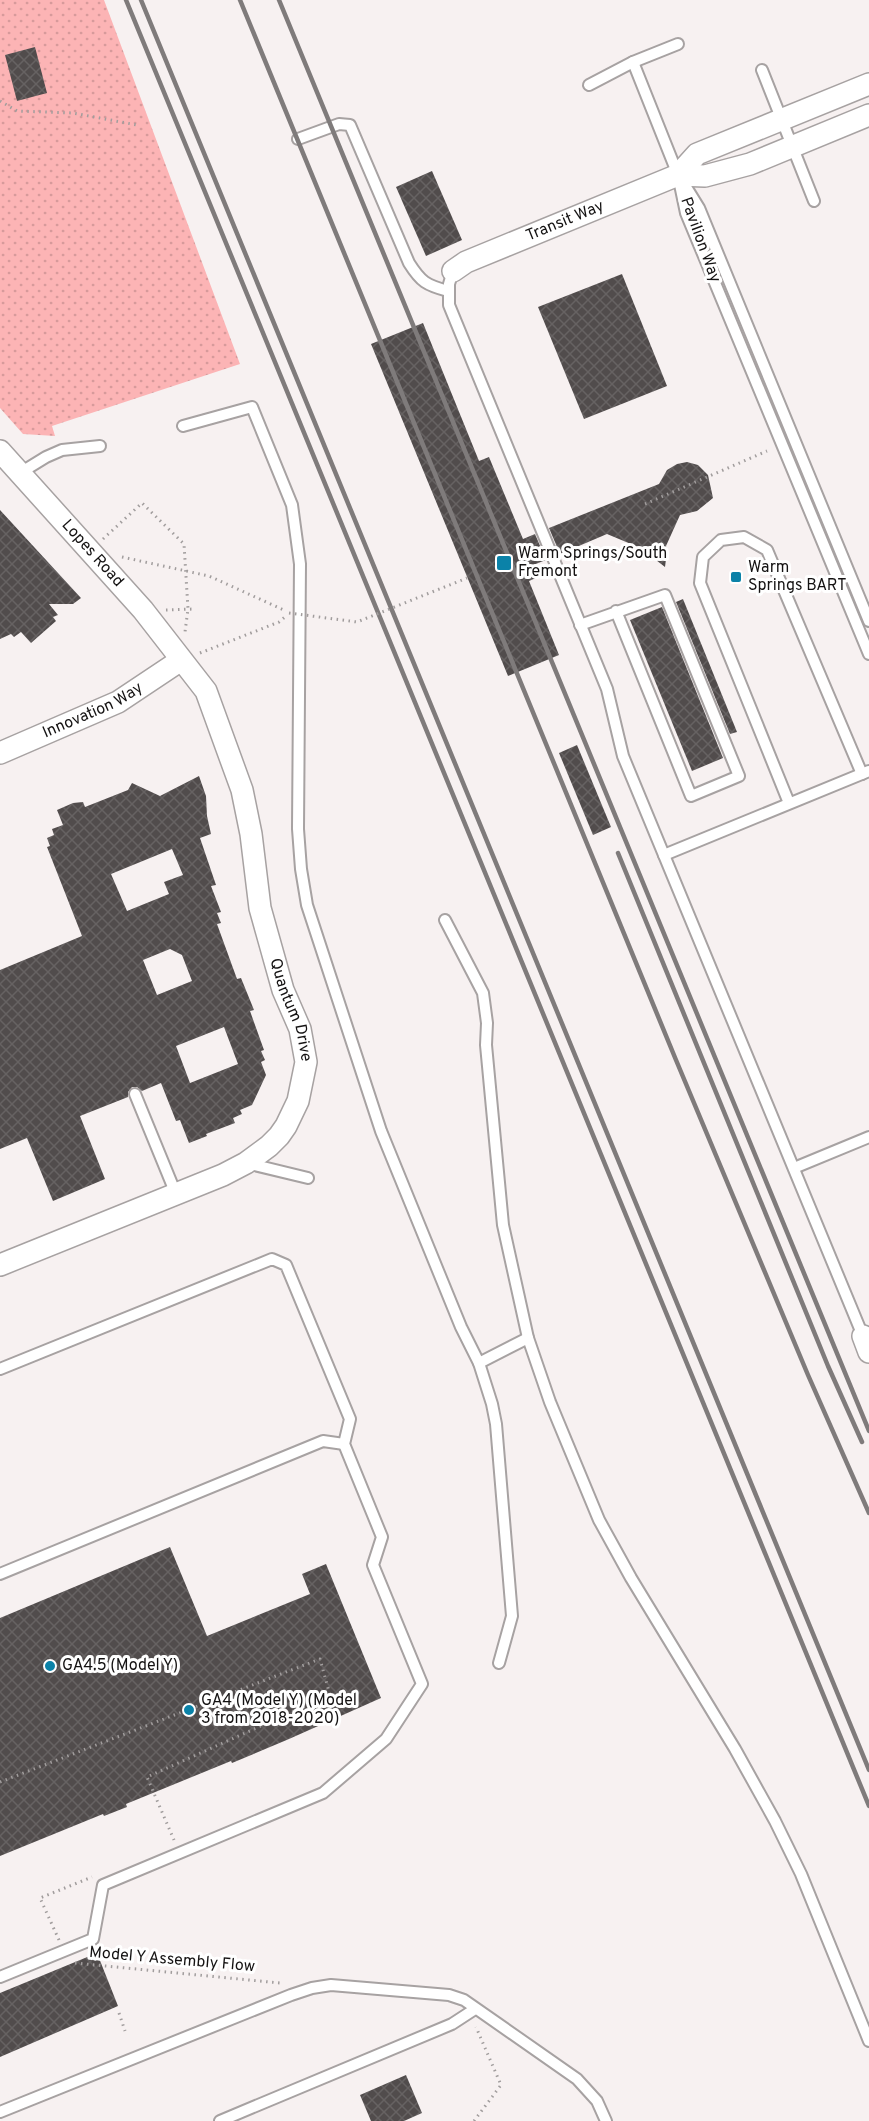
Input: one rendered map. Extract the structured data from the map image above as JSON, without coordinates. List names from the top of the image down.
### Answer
{
  "streets": {
    "street": [
      "Transit Way",
      "Lopes Road",
      "Innovation Way",
      "Quantum Drive"
    ],
    "lane": ["Pavilion Way"],
    "path": ["Model Y Assembly Flow"]
  },
  "crossings": [
    ["Transit Way", "Pavilion Way"],
    ["Lopes Road", "Innovation Way"],
    ["Lopes Road", "Quantum Drive"],
    ["Innovation Way", "Quantum Drive"]
  ],
  "places": {
    "transit": ["Warm Springs/South Fremont", "Warm Springs BART"],
    "other": ["GA4.5 (Model Y)", "GA4 (Model Y) (Model 3 from 2018-2020)"]
  }
}
